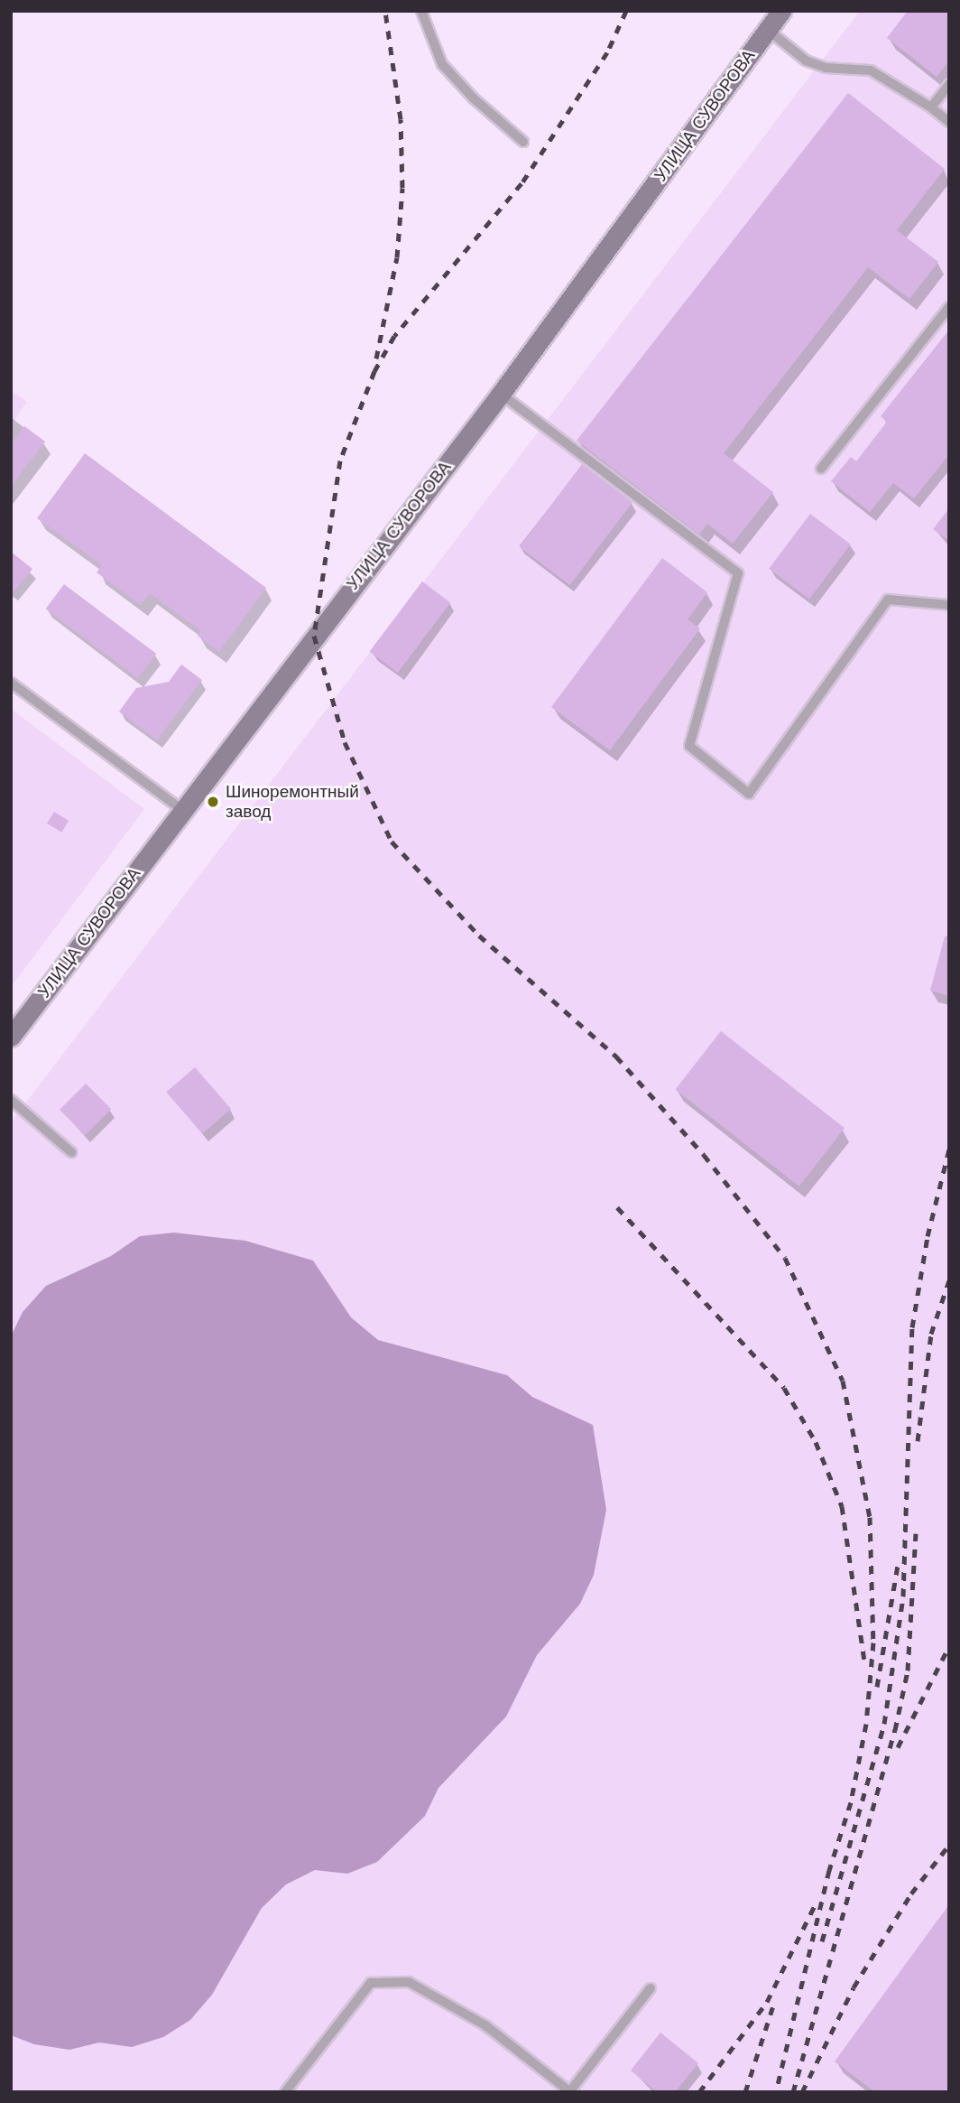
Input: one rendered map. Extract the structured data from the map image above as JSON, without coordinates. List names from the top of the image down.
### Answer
{
  "streets": {
    "main road": ["УЛИЦА СУВОРОВА"]
  },
  "places": ["Шиноремонтный завод"]
}
